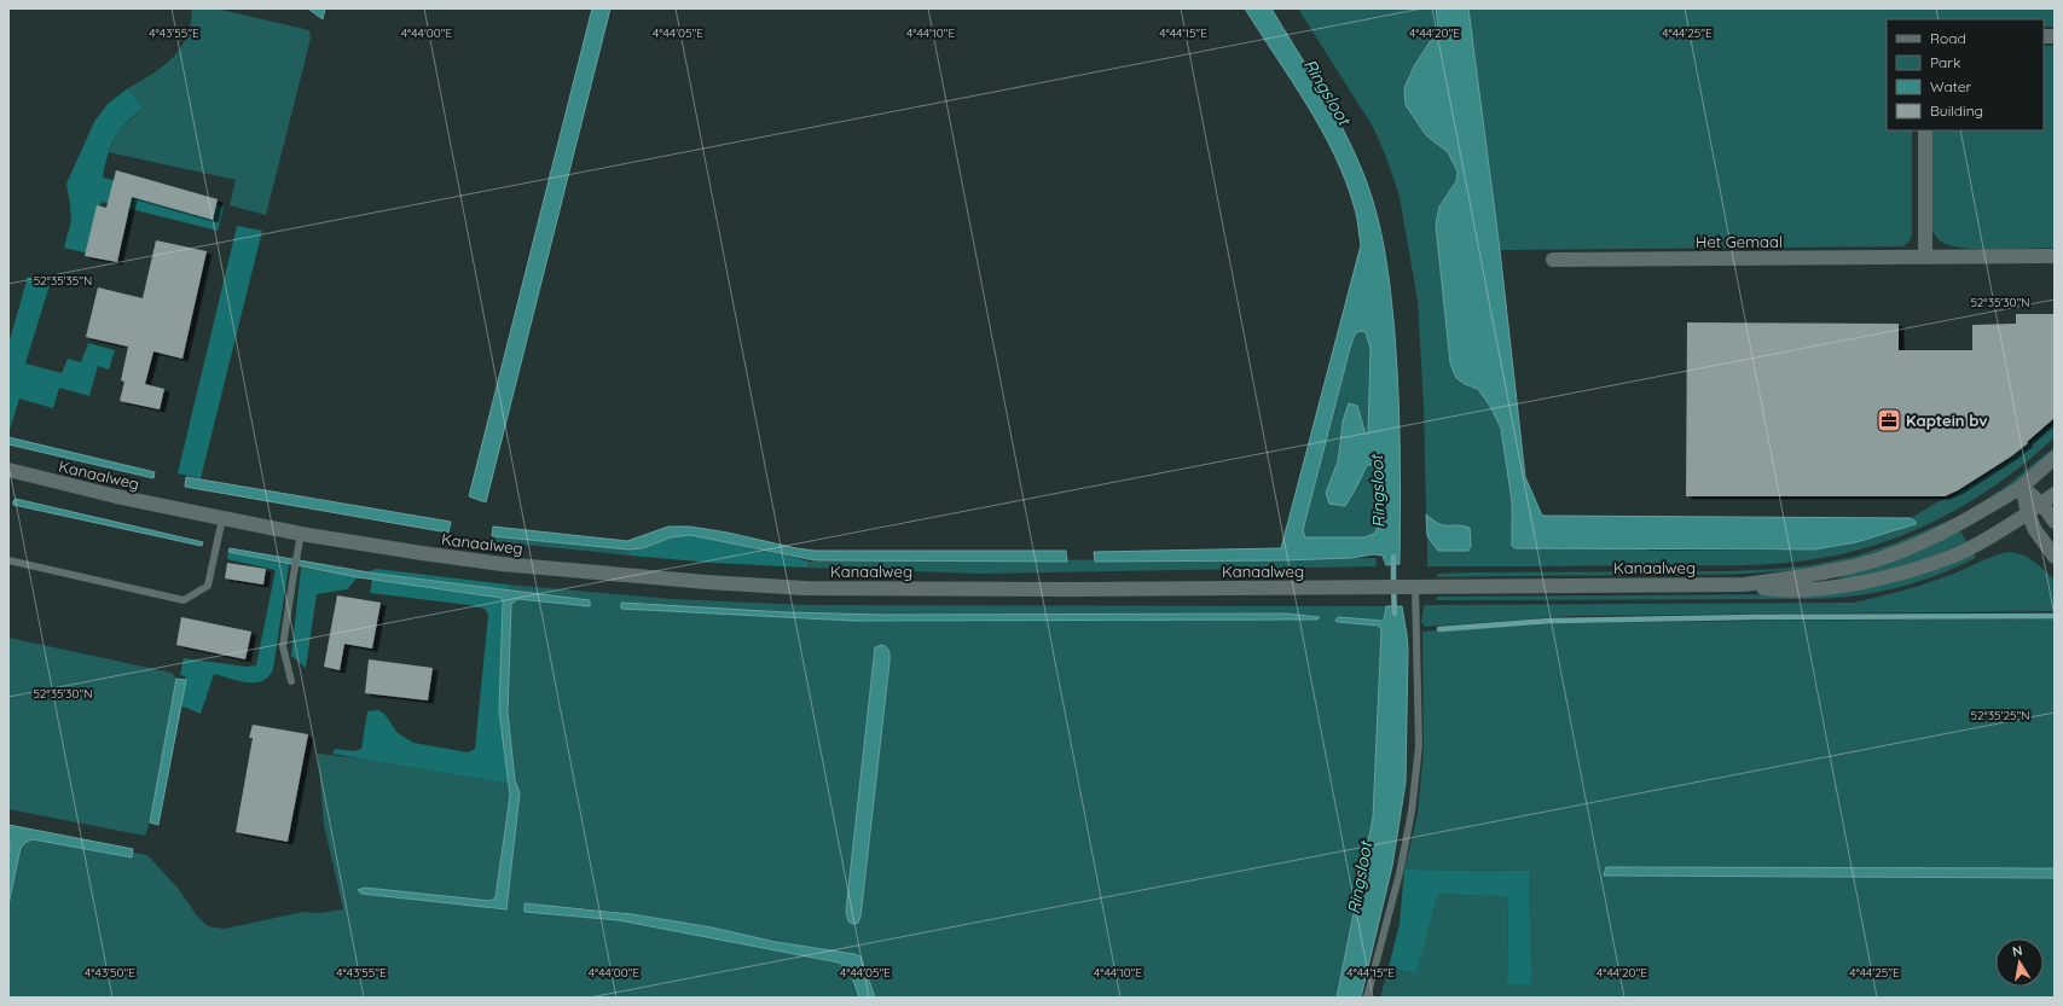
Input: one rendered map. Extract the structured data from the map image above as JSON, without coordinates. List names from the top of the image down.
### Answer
{
  "streets": {
    "street": ["Het Gemaal", "Kanaalweg"]
  },
  "water": ["Ringsloot"],
  "places": {
    "office": ["Kaptein bv"]
  },
  "legend": [
    "Road",
    "Park",
    "Water",
    "Building"
  ],
  "north": "top",
  "coordinates": [
    "4°43'55\"E",
    "4°44'00\"E",
    "4°44'05\"E",
    "4°44'10\"E",
    "4°44'15\"E",
    "4°44'20\"E",
    "4°44'25\"E",
    "52°35'35\"N",
    "52°35'30\"N",
    "52°35'25\"N",
    "4°43'50\"E"
  ]
}
